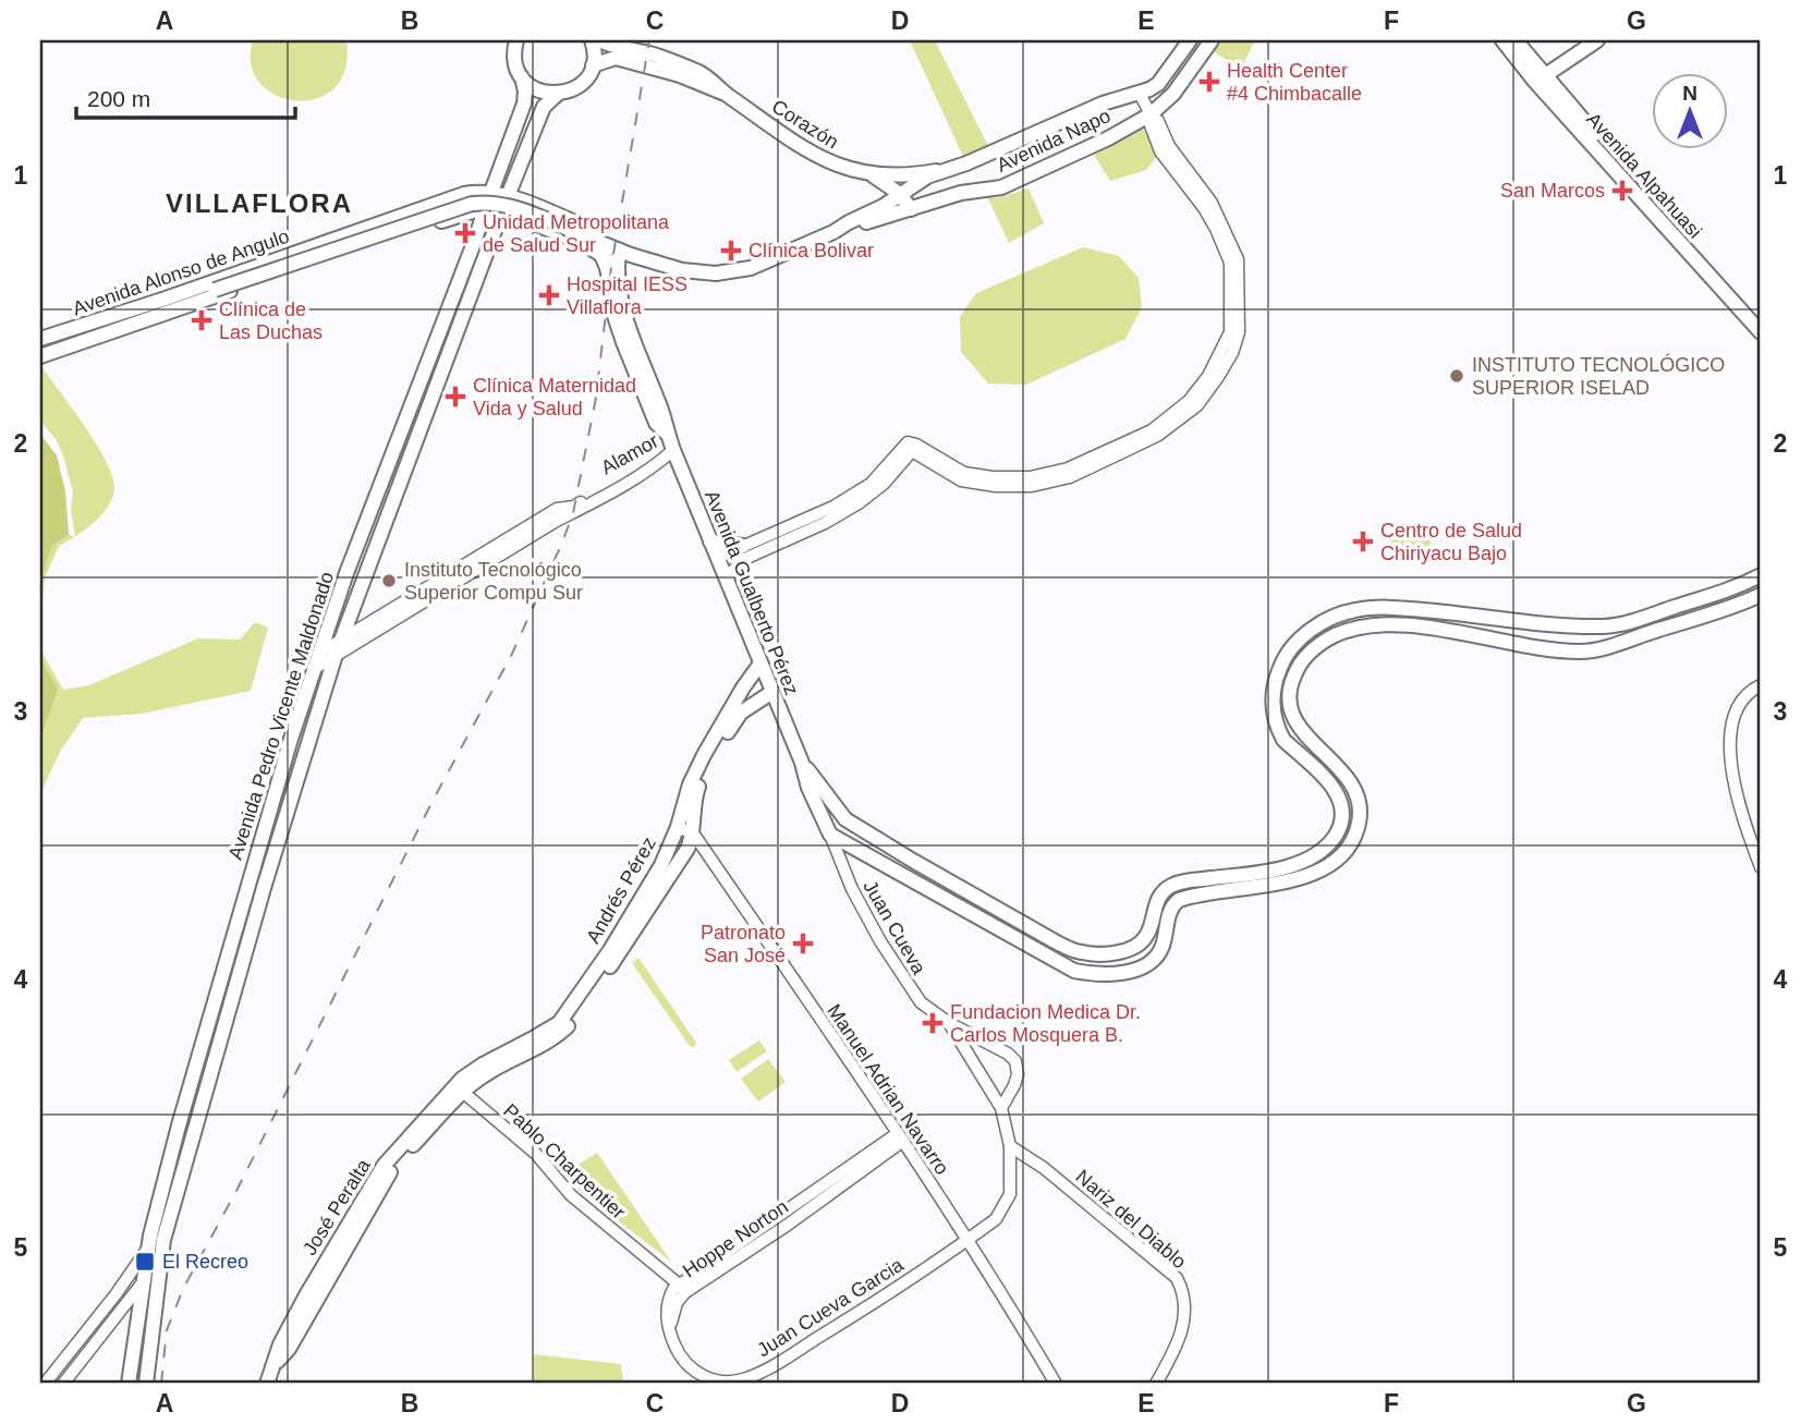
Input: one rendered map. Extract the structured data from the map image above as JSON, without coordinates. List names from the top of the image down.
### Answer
{
  "streets": {
    "main road": [
      "Corazón",
      "Avenida Napo",
      "Avenida Alpahuasi",
      "Avenida Alonso de Angulo",
      "Avenida Gualberto Pérez",
      "Avenida Pedro Vicente Maldonado",
      "Andrés Pérez",
      "José Peralta"
    ],
    "street": [
      "Alamor",
      "Juan Cueva",
      "Manuel Adrian Navarro",
      "Pablo Charpentier",
      "Nariz del Diablo",
      "Hoppe Norton",
      "Juan Cueva Garcia"
    ]
  },
  "crossings": [
    ["Corazón", "Avenida Napo"],
    ["Avenida Napo", "Avenida Alonso de Angulo"],
    ["Avenida Napo", "Avenida Gualberto Pérez"],
    ["Avenida Napo", "Avenida Pedro Vicente Maldonado"],
    ["Avenida Alonso de Angulo", "Avenida Pedro Vicente Maldonado"],
    ["Alamor", "Avenida Gualberto Pérez"],
    ["Alamor", "Avenida Pedro Vicente Maldonado"],
    ["Avenida Gualberto Pérez", "Andrés Pérez"],
    ["Avenida Gualberto Pérez", "Juan Cueva"],
    ["Andrés Pérez", "Manuel Adrian Navarro"],
    ["Andrés Pérez", "Pablo Charpentier"],
    ["Andrés Pérez", "José Peralta"],
    ["Juan Cueva", "Nariz del Diablo"],
    ["Juan Cueva", "Juan Cueva Garcia"],
    ["Manuel Adrian Navarro", "Hoppe Norton"],
    ["Manuel Adrian Navarro", "Juan Cueva Garcia"],
    ["Pablo Charpentier", "José Peralta"],
    ["Pablo Charpentier", "Hoppe Norton"],
    ["Hoppe Norton", "Juan Cueva Garcia"]
  ],
  "districts": ["VILLAFLORA"],
  "places": {
    "health": [
      "Health Center #4 Chimbacalle",
      "San Marcos",
      "Unidad Metropolitana de Salud Sur",
      "Clínica Bolivar",
      "Hospital IESS Villaflora",
      "Clínica de Las Duchas",
      "Clínica Maternidad Vida y Salud",
      "Centro de Salud Chiriyacu Bajo",
      "Patronato San José",
      "Fundacion Medica Dr. Carlos Mosquera B."
    ],
    "other": ["INSTITUTO TECNOLÓGICO SUPERIOR ISELAD", "Instituto Tecnológico Superior Compu Sur"],
    "transit": ["El Recreo"]
  },
  "scale_bar": "200 m",
  "north": "top",
  "grid": {
    "columns": [
      "A",
      "B",
      "C",
      "D",
      "E",
      "F",
      "G"
    ],
    "rows": [
      "1",
      "2",
      "3",
      "4",
      "5"
    ]
  }
}
